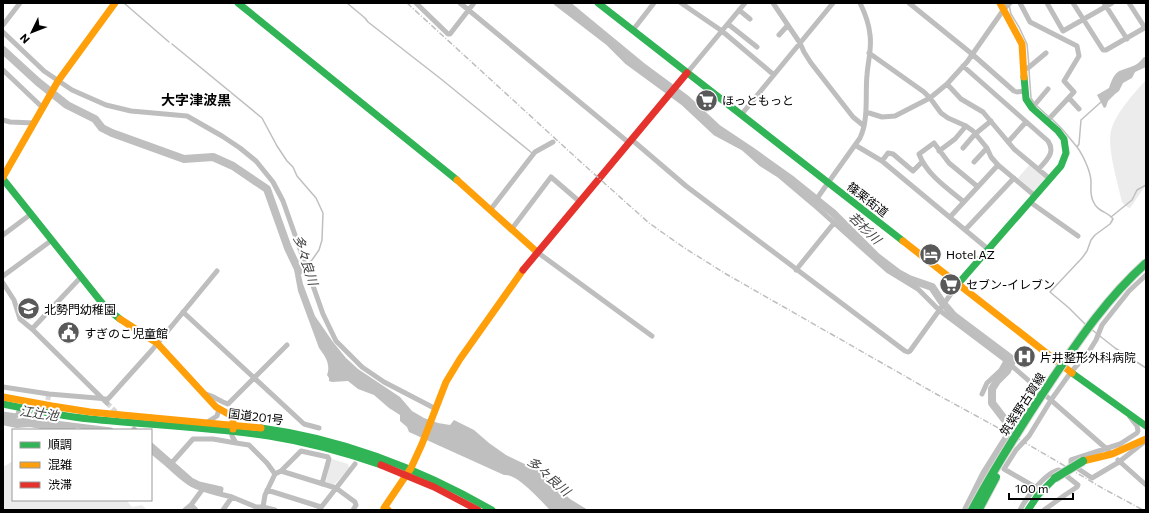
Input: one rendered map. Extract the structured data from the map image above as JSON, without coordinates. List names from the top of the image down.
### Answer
{
  "streets": {
    "main road": ["篠栗街道", "筑紫野古賀線", "国道201号"]
  },
  "districts": ["大字津波黒"],
  "water": ["若杉川", "多々良川", "江辻池"],
  "places": {
    "supermarket": ["ほっともっと", "セブン-イレブン"],
    "hotel": ["Hotel AZ"],
    "school or university": ["北勢門幼稚園"],
    "public building": ["すぎのこ児童館"],
    "hospital": ["片井整形外科病院"]
  },
  "legend": ["順調", "混雑", "渋滞"],
  "scale_bar": "100 m",
  "north": "bottom left"
}
